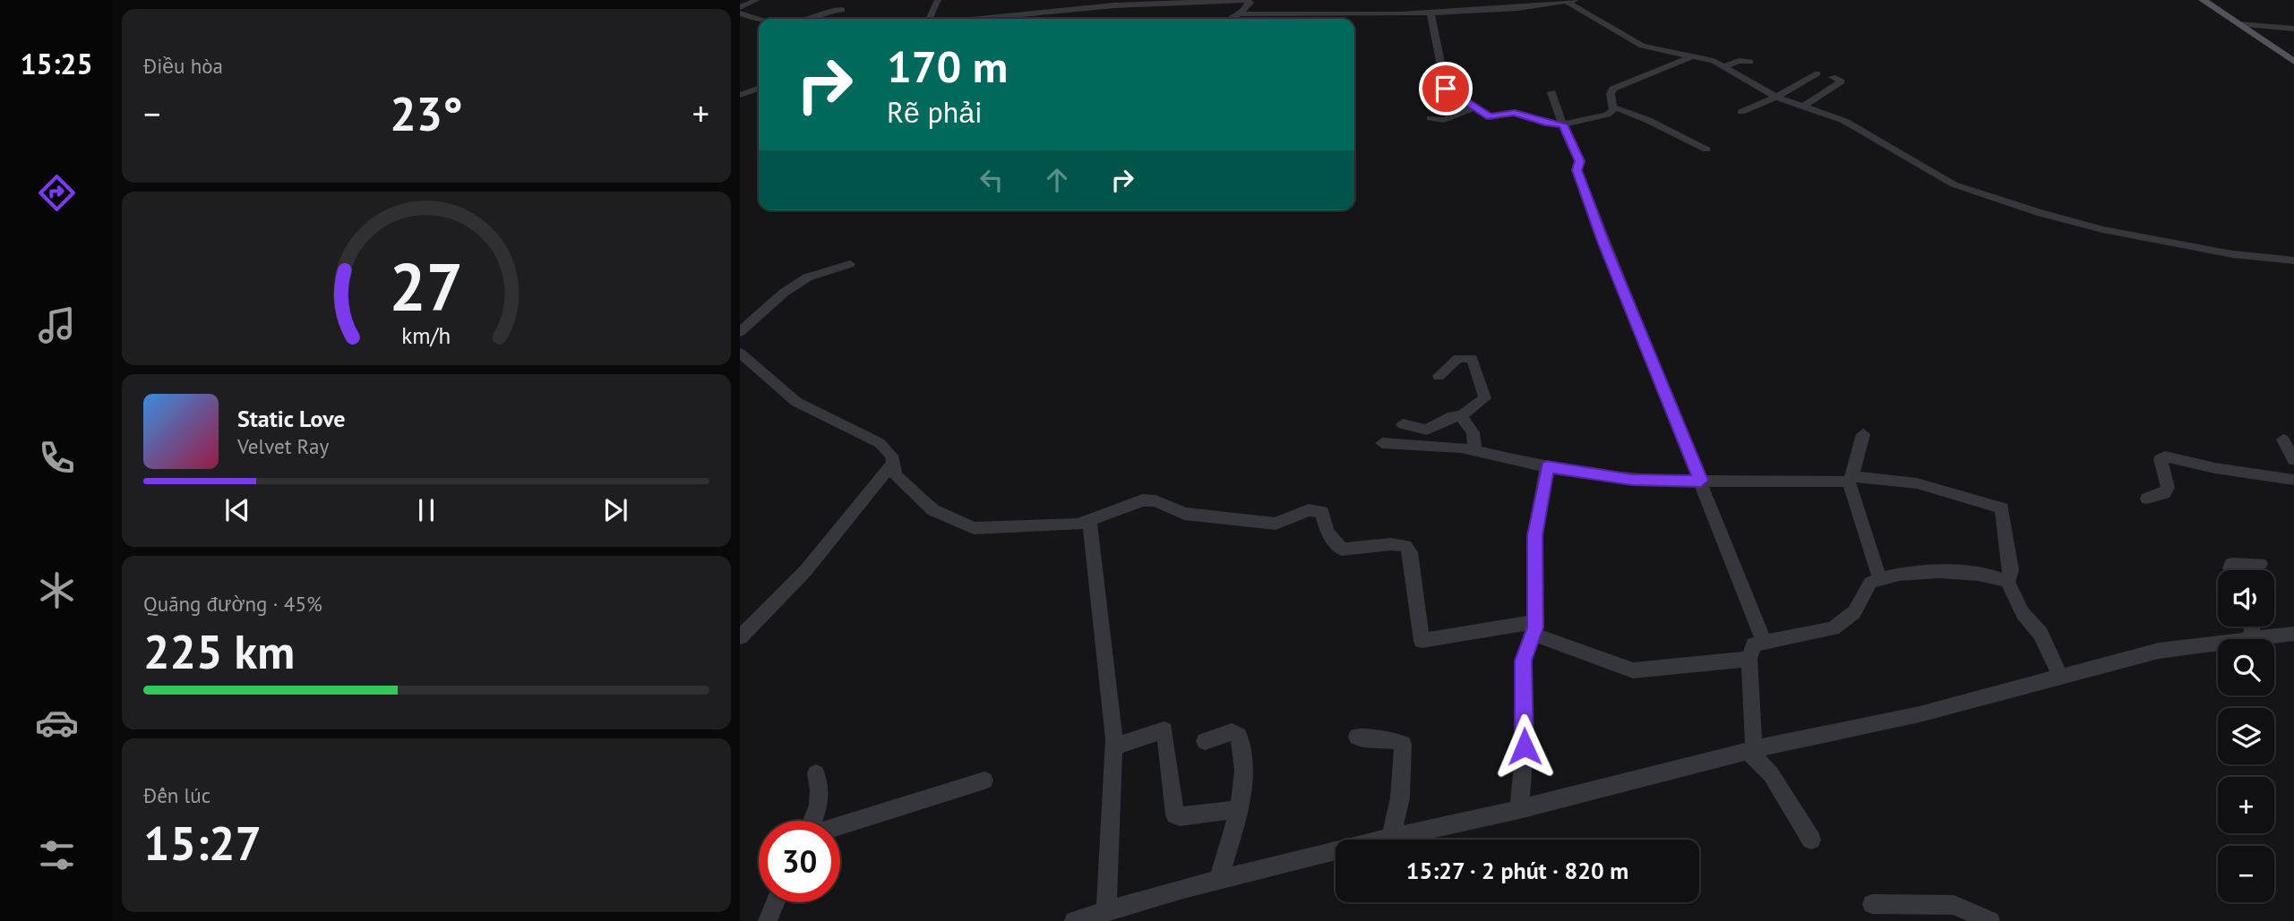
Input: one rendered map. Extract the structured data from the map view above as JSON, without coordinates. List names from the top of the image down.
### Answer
{
  "page": {
    "tabs": "15:25",
    "tile": [
      "Điều hòa",
      ["Quãng đường · 45%", "225 km"],
      ["Đến lúc", "15:27"]
    ],
    "turn": ["170 m", "Rẽ phải"],
    "heat": ["−", "23°", "+"],
    "song": ["Static Love", "Velvet Ray"],
    "map_buttons": ["+", "−"],
    "limit": "30",
    "trip": "15:27 · 2 phút · 820 m",
    "gauge": ["27", "km/h"]
  }
}
